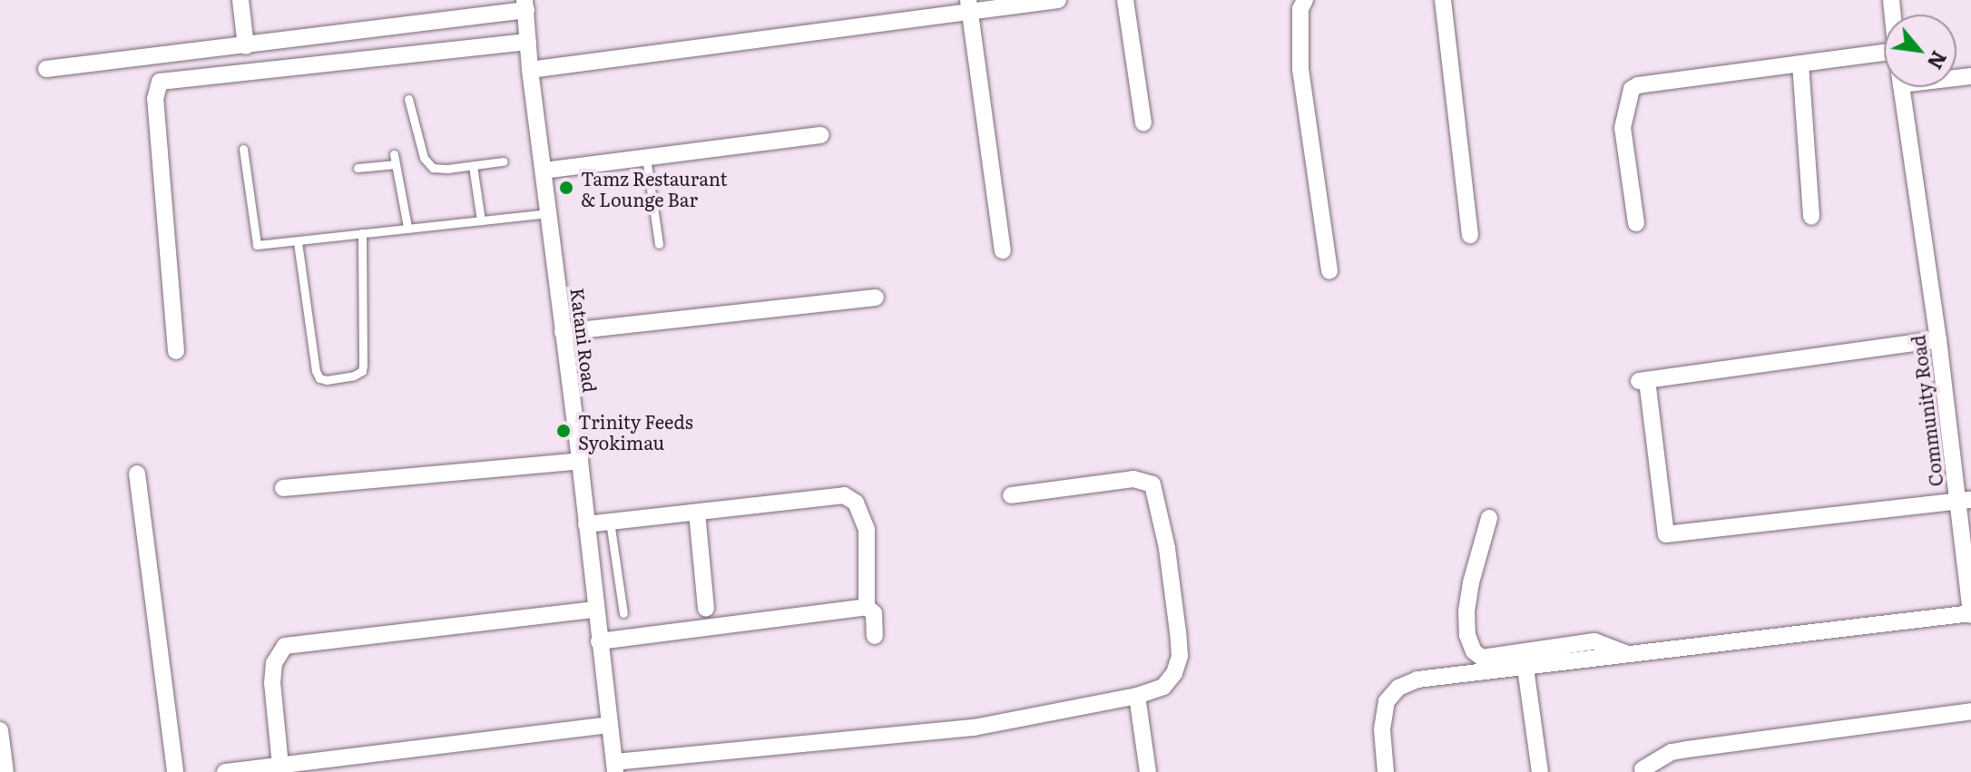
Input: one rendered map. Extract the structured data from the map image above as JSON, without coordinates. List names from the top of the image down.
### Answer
{
  "streets": {
    "street": ["Katani Road", "Community Road"]
  },
  "places": ["Tamz Restaurant & Lounge Bar", "Trinity Feeds Syokimau"],
  "north": "bottom right"
}
